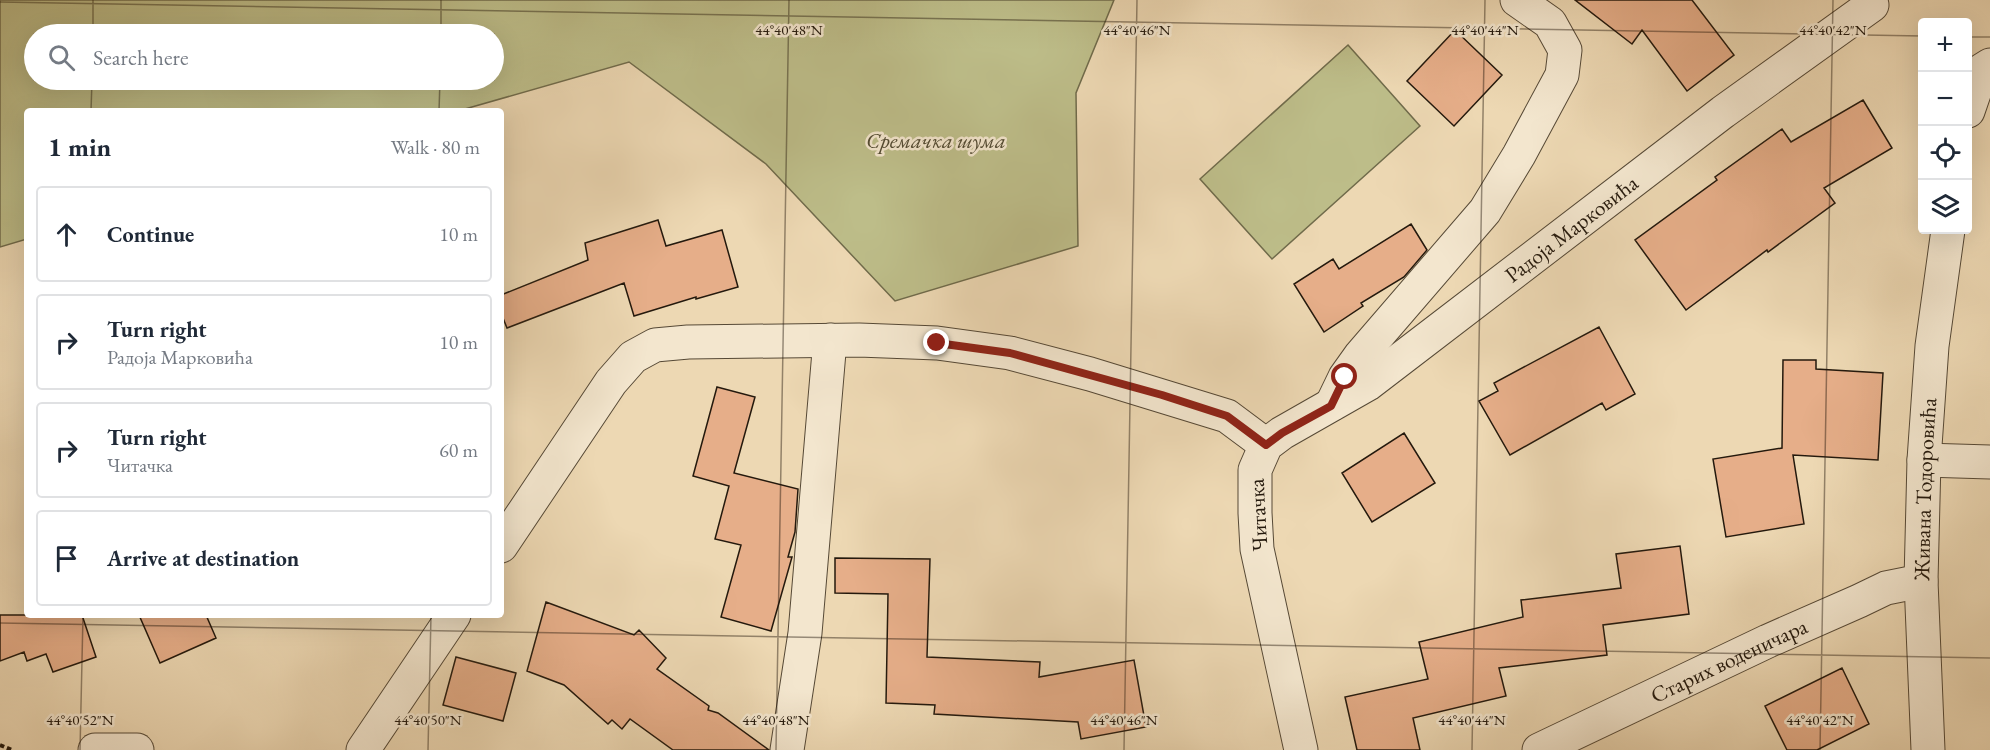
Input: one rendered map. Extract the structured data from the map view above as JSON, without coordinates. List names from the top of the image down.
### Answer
{
  "streets": {
    "street": [
      "Радоја Марковића",
      "Живана Тодоровића",
      "Читачка",
      "Старих воденичара"
    ]
  },
  "crossings": [
    ["Радоја Марковића", "Читачка"],
    ["Живана Тодоровића", "Старих воденичара"]
  ],
  "parks": ["Сремачка шума"],
  "page": {
    "map_buttons": ["+", "−"],
    "search": "Search here",
    "heading": ["1 min", "Walk · 80 m"],
    "list": [
      ["Continue", "10 m"],
      ["Turn right", "Радоја Марковића", "10 m"],
      ["Turn right", "Читачка", "60 m"],
      "Arrive at destination"
    ]
  },
  "coordinates": [
    "44°40'48\"N",
    "44°40'46\"N",
    "44°40'44\"N",
    "44°40'42\"N",
    "44°40'52\"N",
    "44°40'50\"N"
  ]
}
